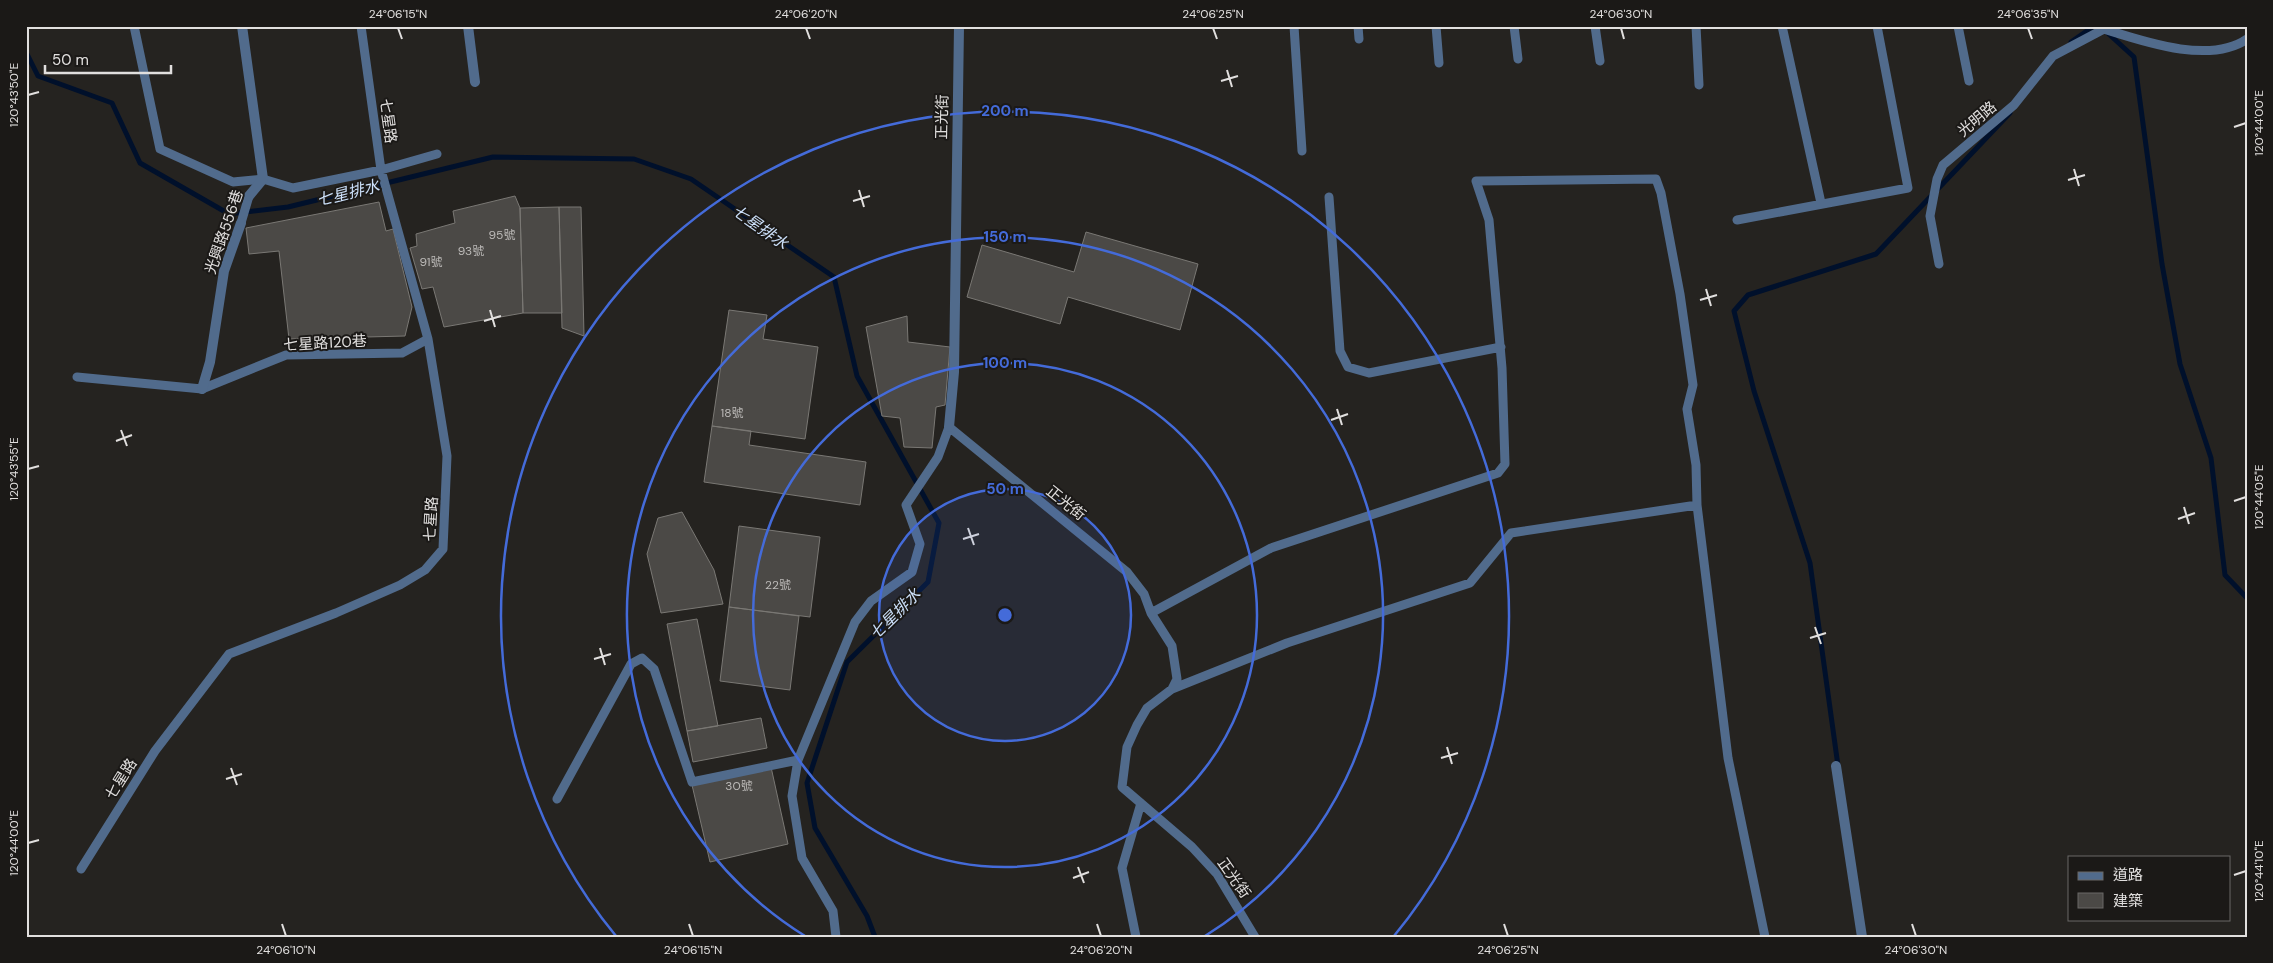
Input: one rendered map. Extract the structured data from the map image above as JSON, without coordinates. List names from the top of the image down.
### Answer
{
  "streets": {
    "street": ["正光街", "光興路556巷"],
    "lane": ["光明路", "七星路", "七星路120巷"]
  },
  "crossings": [
    ["七星路", "七星路120巷"],
    ["光興路556巷", "七星路120巷"]
  ],
  "water": ["七星排水"],
  "house_numbers": [
    "95號",
    "93號",
    "91號",
    "18號",
    "22號",
    "30號"
  ],
  "legend": ["道路", "建築"],
  "scale_bar": "50 m",
  "coordinates": [
    "24°06'15\"N",
    "24°06'20\"N",
    "24°06'25\"N",
    "24°06'30\"N",
    "24°06'35\"N",
    "120°43'50\"E",
    "120°44'00\"E",
    "120°43'55\"E",
    "120°44'05\"E",
    "120°44'10\"E",
    "24°06'10\"N"
  ],
  "rings": [
    "200 m",
    "150 m",
    "100 m",
    "50 m"
  ]
}
